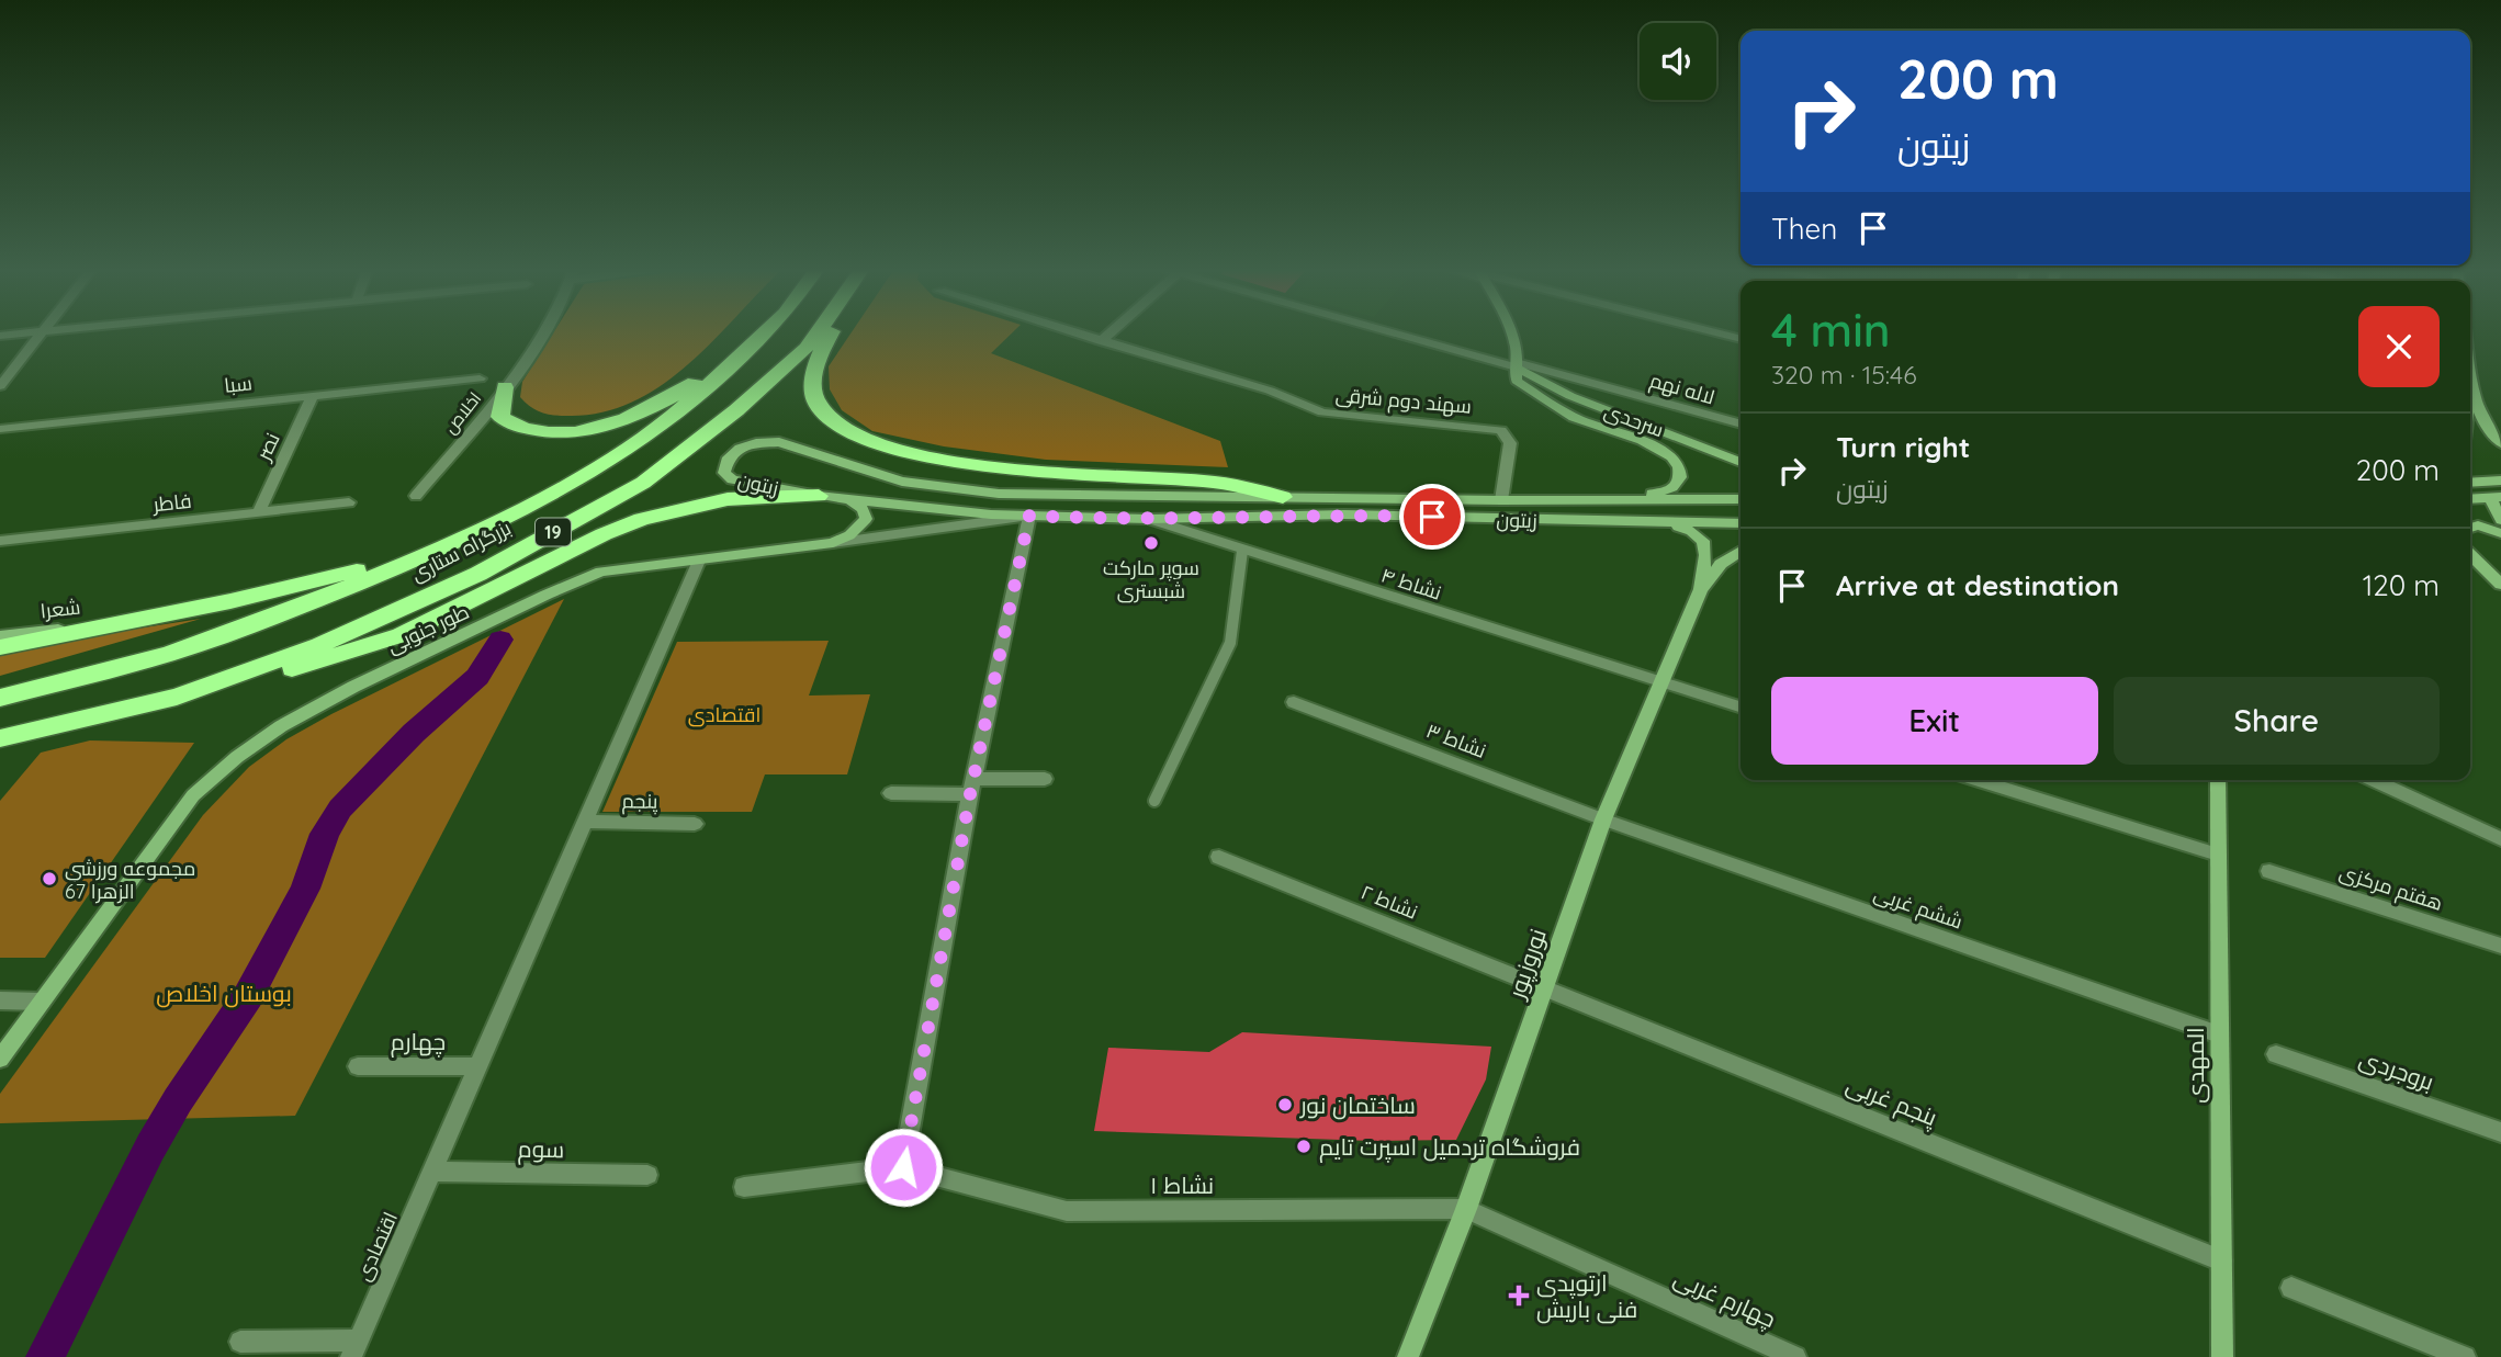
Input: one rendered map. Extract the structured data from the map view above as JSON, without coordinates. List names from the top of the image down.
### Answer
{
  "streets": {
    "highway": ["19", "بزرگراه ستاری"],
    "street": [
      "سبا",
      "لاله نهم",
      "سهند دوم شرقی",
      "اخلاص",
      "سرحدی",
      "نصر",
      "زیتون",
      "فاطر",
      "نشاط ۴",
      "شعرا",
      "طور جنوبی",
      "نشاط ۳",
      "پنجم",
      "هفتم مرکزی",
      "نشاط ۲",
      "ششم غربی",
      "نوروزپور",
      "چهارم",
      "المهدی",
      "بروجردی",
      "پنجم غربی",
      "سوم",
      "نشاط ۱",
      "اقتصادی",
      "چهارم غربی"
    ]
  },
  "crossings": [
    ["سبا", "نصر"],
    ["لاله نهم", "سرحدی"],
    ["سهند دوم شرقی", "زیتون"],
    ["سرحدی", "زیتون"],
    ["نصر", "فاطر"],
    ["زیتون", "نشاط ۴"],
    ["زیتون", "طور جنوبی"],
    ["زیتون", "نوروزپور"],
    ["نشاط ۴", "نوروزپور"],
    ["طور جنوبی", "اقتصادی"],
    ["نشاط ۳", "ششم غربی"],
    ["نشاط ۳", "نوروزپور"],
    ["پنجم", "اقتصادی"],
    ["نشاط ۲", "نوروزپور"],
    ["نشاط ۲", "پنجم غربی"],
    ["ششم غربی", "نوروزپور"],
    ["ششم غربی", "المهدی"],
    ["نوروزپور", "پنجم غربی"],
    ["نوروزپور", "نشاط ۱"],
    ["نوروزپور", "چهارم غربی"],
    ["چهارم", "اقتصادی"],
    ["المهدی", "پنجم غربی"],
    ["سوم", "اقتصادی"],
    ["نشاط ۱", "چهارم غربی"]
  ],
  "parks": ["اقتصادی", "بوستان اخلاص"],
  "places": {
    "other": [
      "سوپر مارکت شبستری",
      "مجموعه ورزشي الزهرا 67",
      "ساختمان نور",
      "فروشگاه تردمیل اسپرت تایم"
    ],
    "health": ["ارتوپدی فنی باریش"]
  },
  "page": {
    "turn": ["200 m", "زیتون"],
    "then": "Then",
    "heading": ["4 min", "320 m · 15:46"],
    "list": [
      {
        "name": "Turn right",
        "note": "زیتون",
        "value": "200 m"
      },
      {
        "name": "Arrive at destination",
        "value": "120 m"
      }
    ],
    "buttons": ["Exit", "Share"]
  }
}
